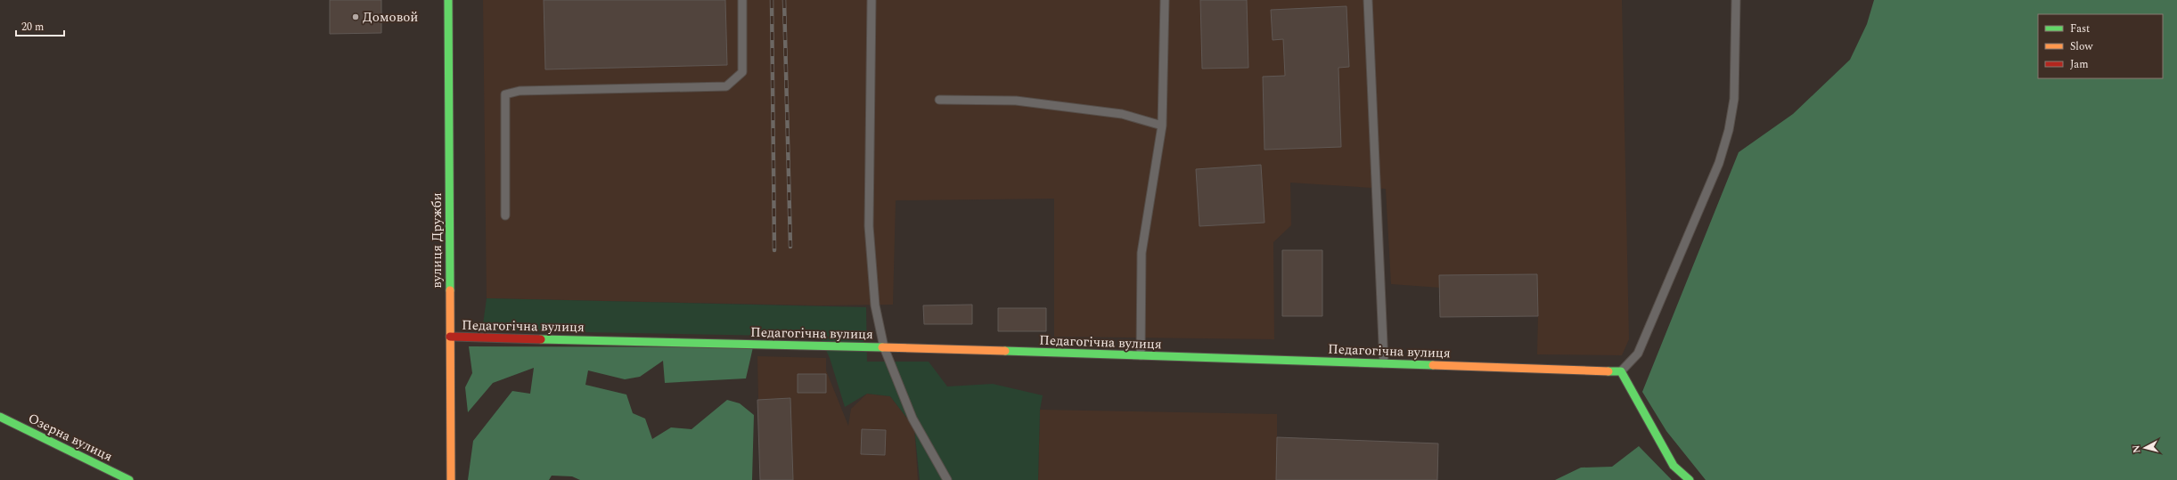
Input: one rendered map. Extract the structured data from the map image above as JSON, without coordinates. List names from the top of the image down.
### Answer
{
  "streets": {
    "street": ["вулиця Дружби", "Педагогічна вулиця", "Озерна вулиця"]
  },
  "crossings": [
    ["вулиця Дружби", "Педагогічна вулиця"]
  ],
  "places": ["Домовой"],
  "legend": ["Fast", "Slow", "Jam"],
  "scale_bar": "20 m",
  "north": "left"
}
